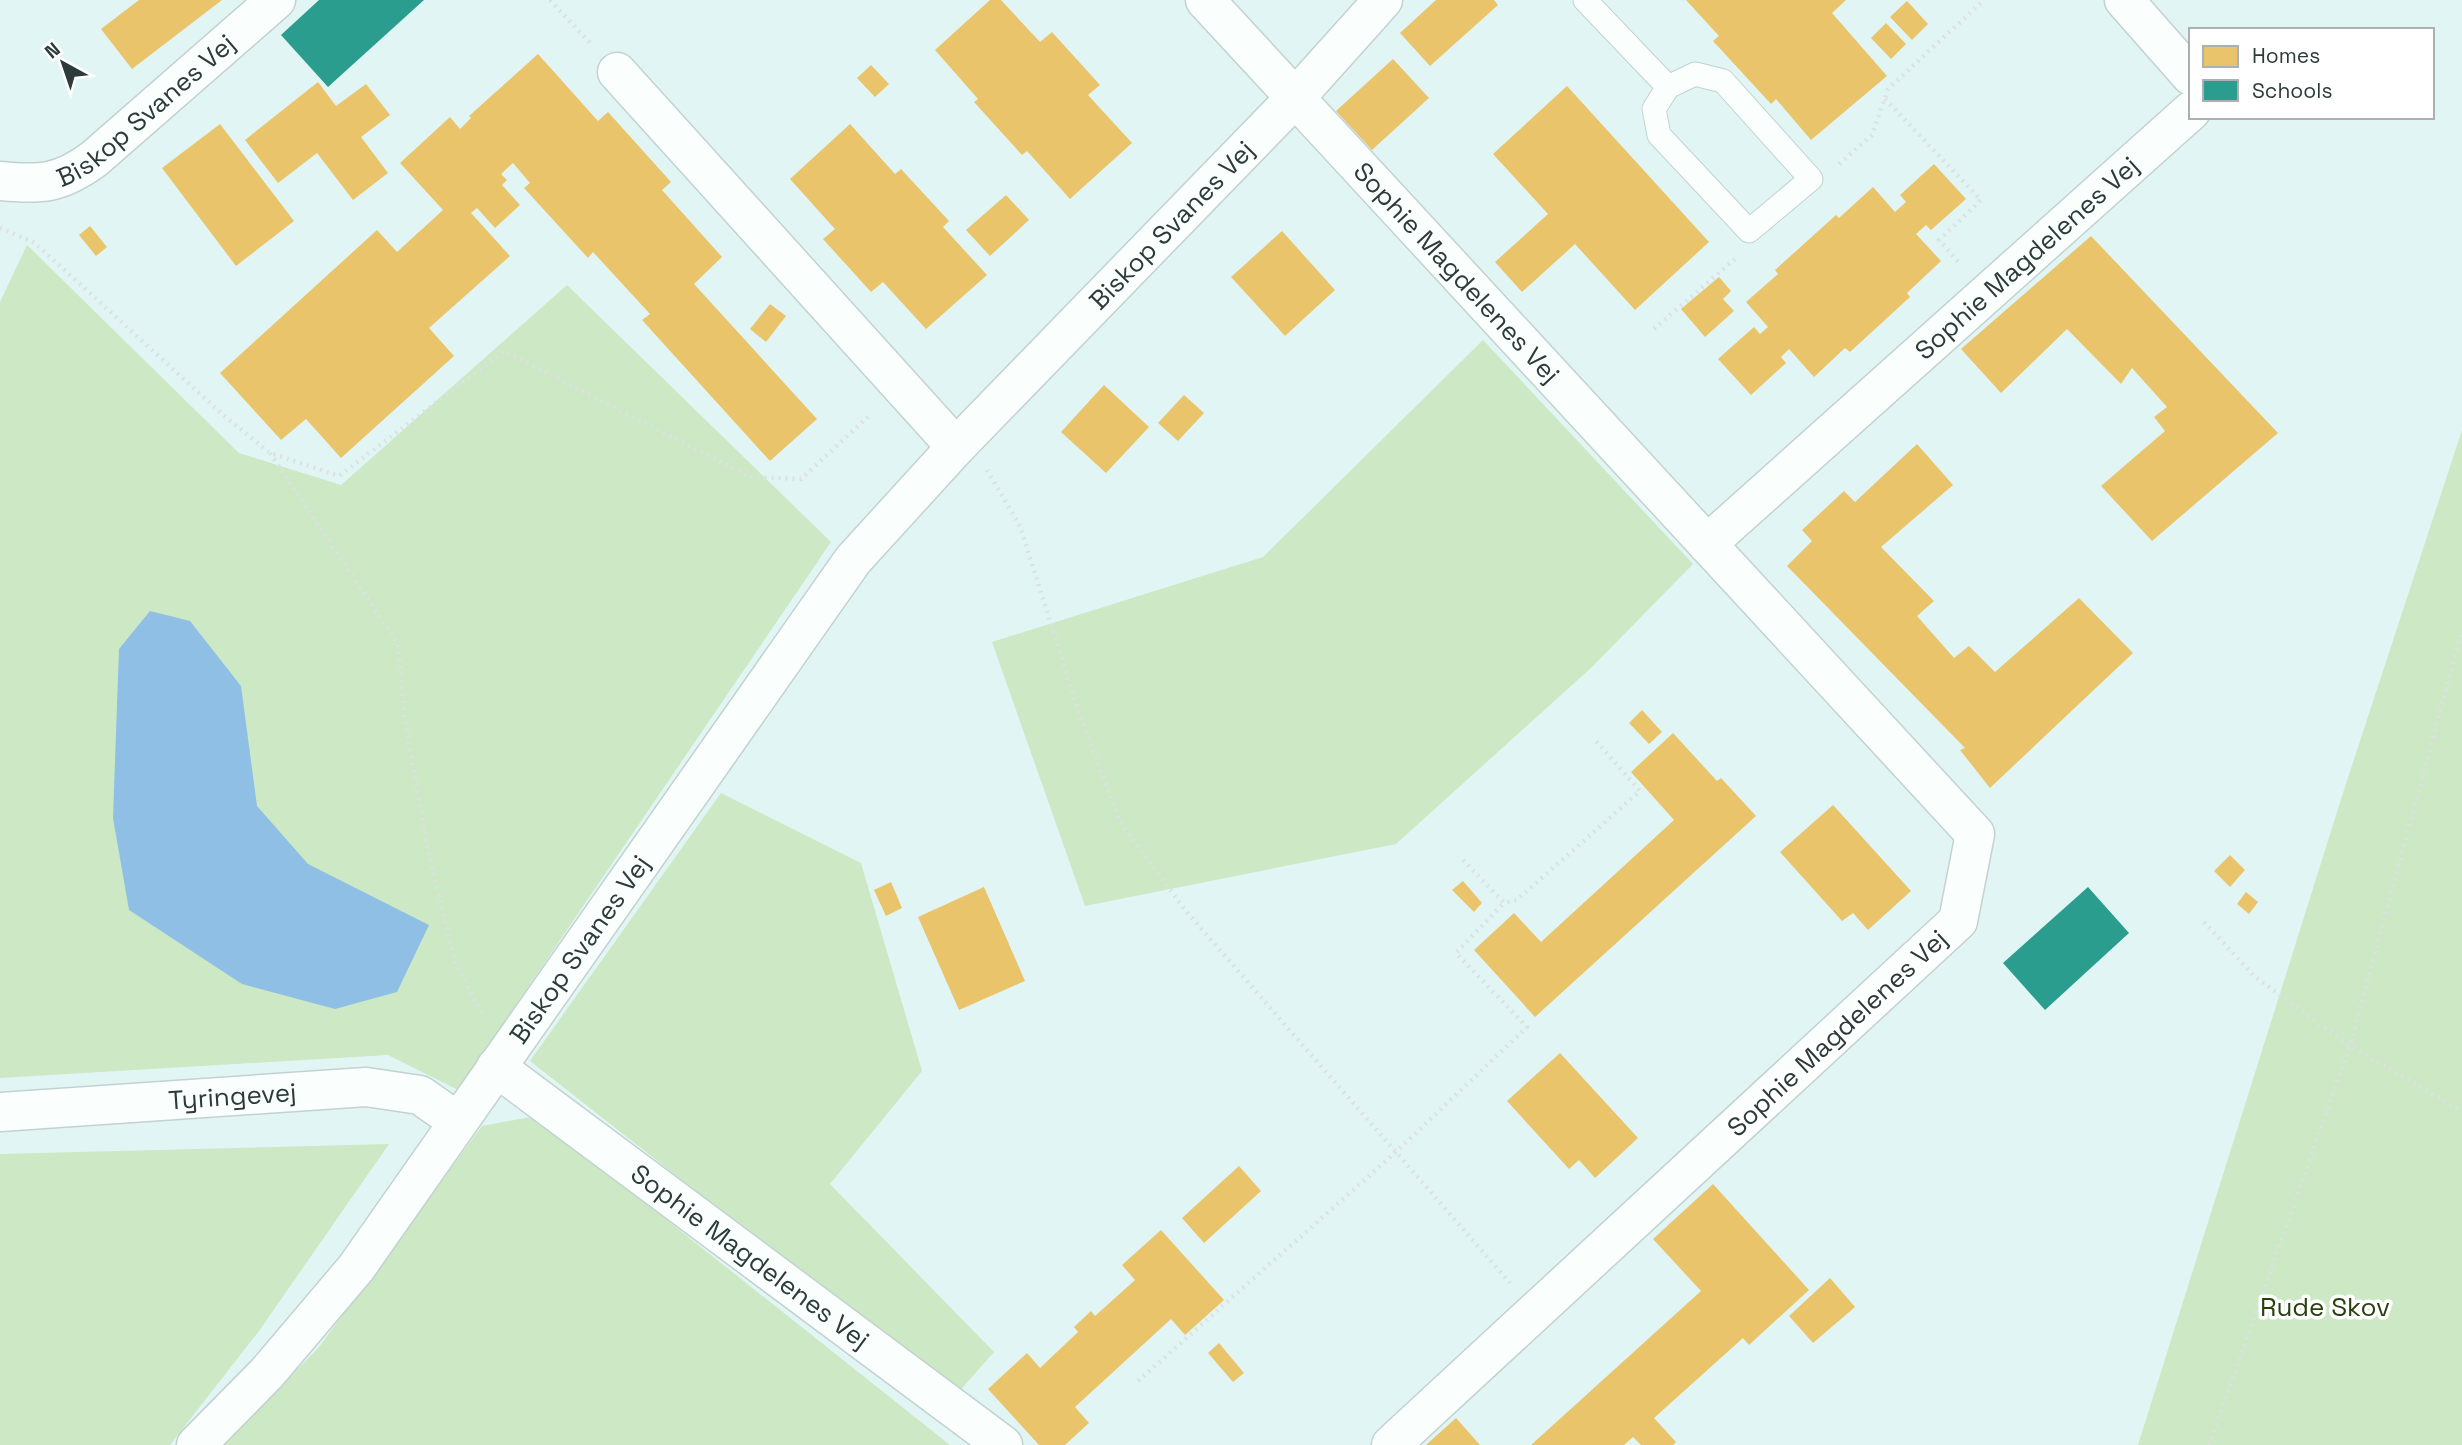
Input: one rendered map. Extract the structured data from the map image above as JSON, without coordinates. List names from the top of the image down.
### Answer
{
  "streets": {
    "street": ["Biskop Svanes Vej", "Sophie Magdelenes Vej", "Tyringevej"]
  },
  "crossings": [
    ["Biskop Svanes Vej", "Sophie Magdelenes Vej"],
    ["Biskop Svanes Vej", "Tyringevej"]
  ],
  "parks": ["Rude Skov"],
  "legend": ["Homes", "Schools"],
  "north": "top left"
}
